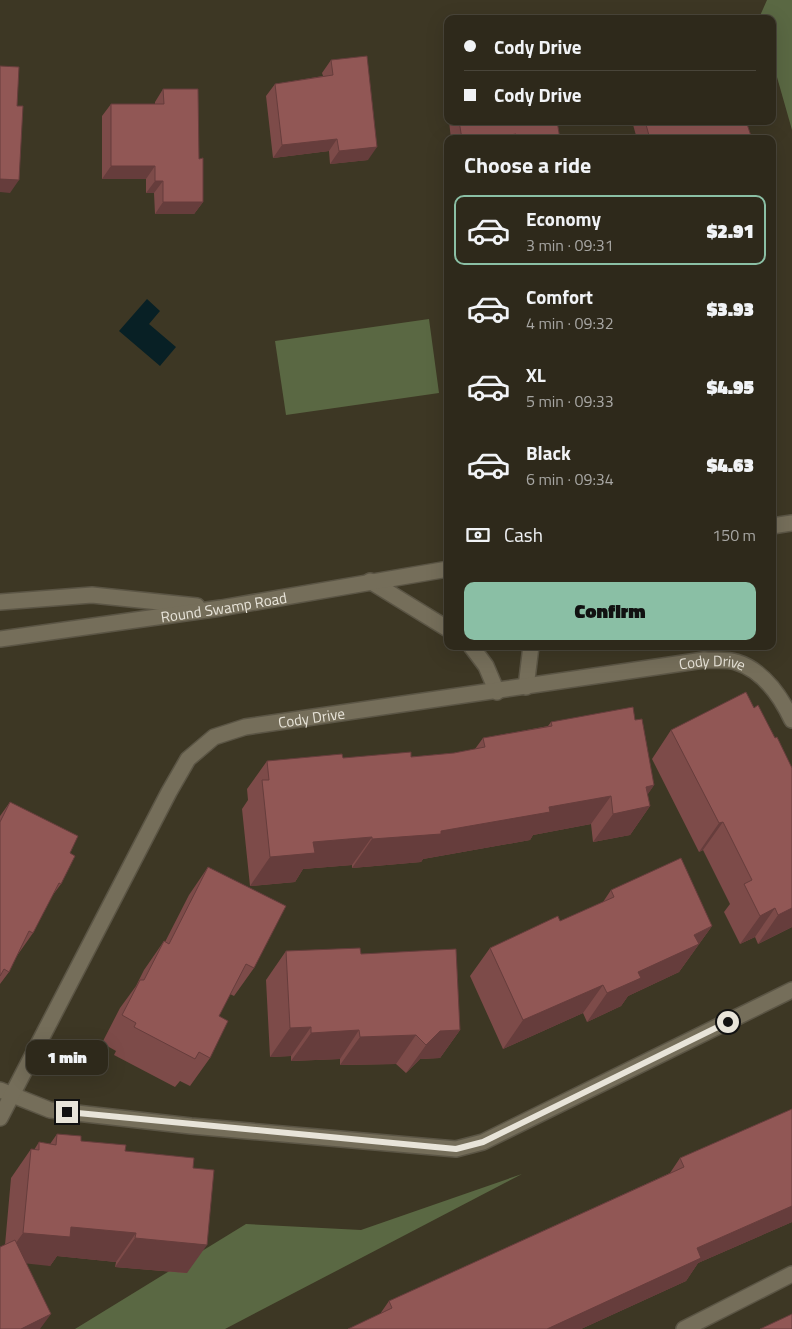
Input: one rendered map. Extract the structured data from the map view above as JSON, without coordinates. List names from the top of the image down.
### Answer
{
  "streets": {
    "street": ["Round Swamp Road", "Cody Drive"]
  },
  "page": {
    "banner": ["Cody Drive", "Cody Drive"],
    "heading": "Choose a ride",
    "list": [
      {
        "name": "Economy",
        "note": "3 min · 09:31",
        "value": "$2.91"
      },
      {
        "name": "Comfort",
        "note": "4 min · 09:32",
        "value": "$3.93"
      },
      {
        "name": "XL",
        "note": "5 min · 09:33",
        "value": "$4.95"
      },
      {
        "name": "Black",
        "note": "6 min · 09:34",
        "value": "$4.63"
      }
    ],
    "pay": ["Cash", "150 m"],
    "buttons": "Confirm",
    "bubble": "1 min"
  }
}
